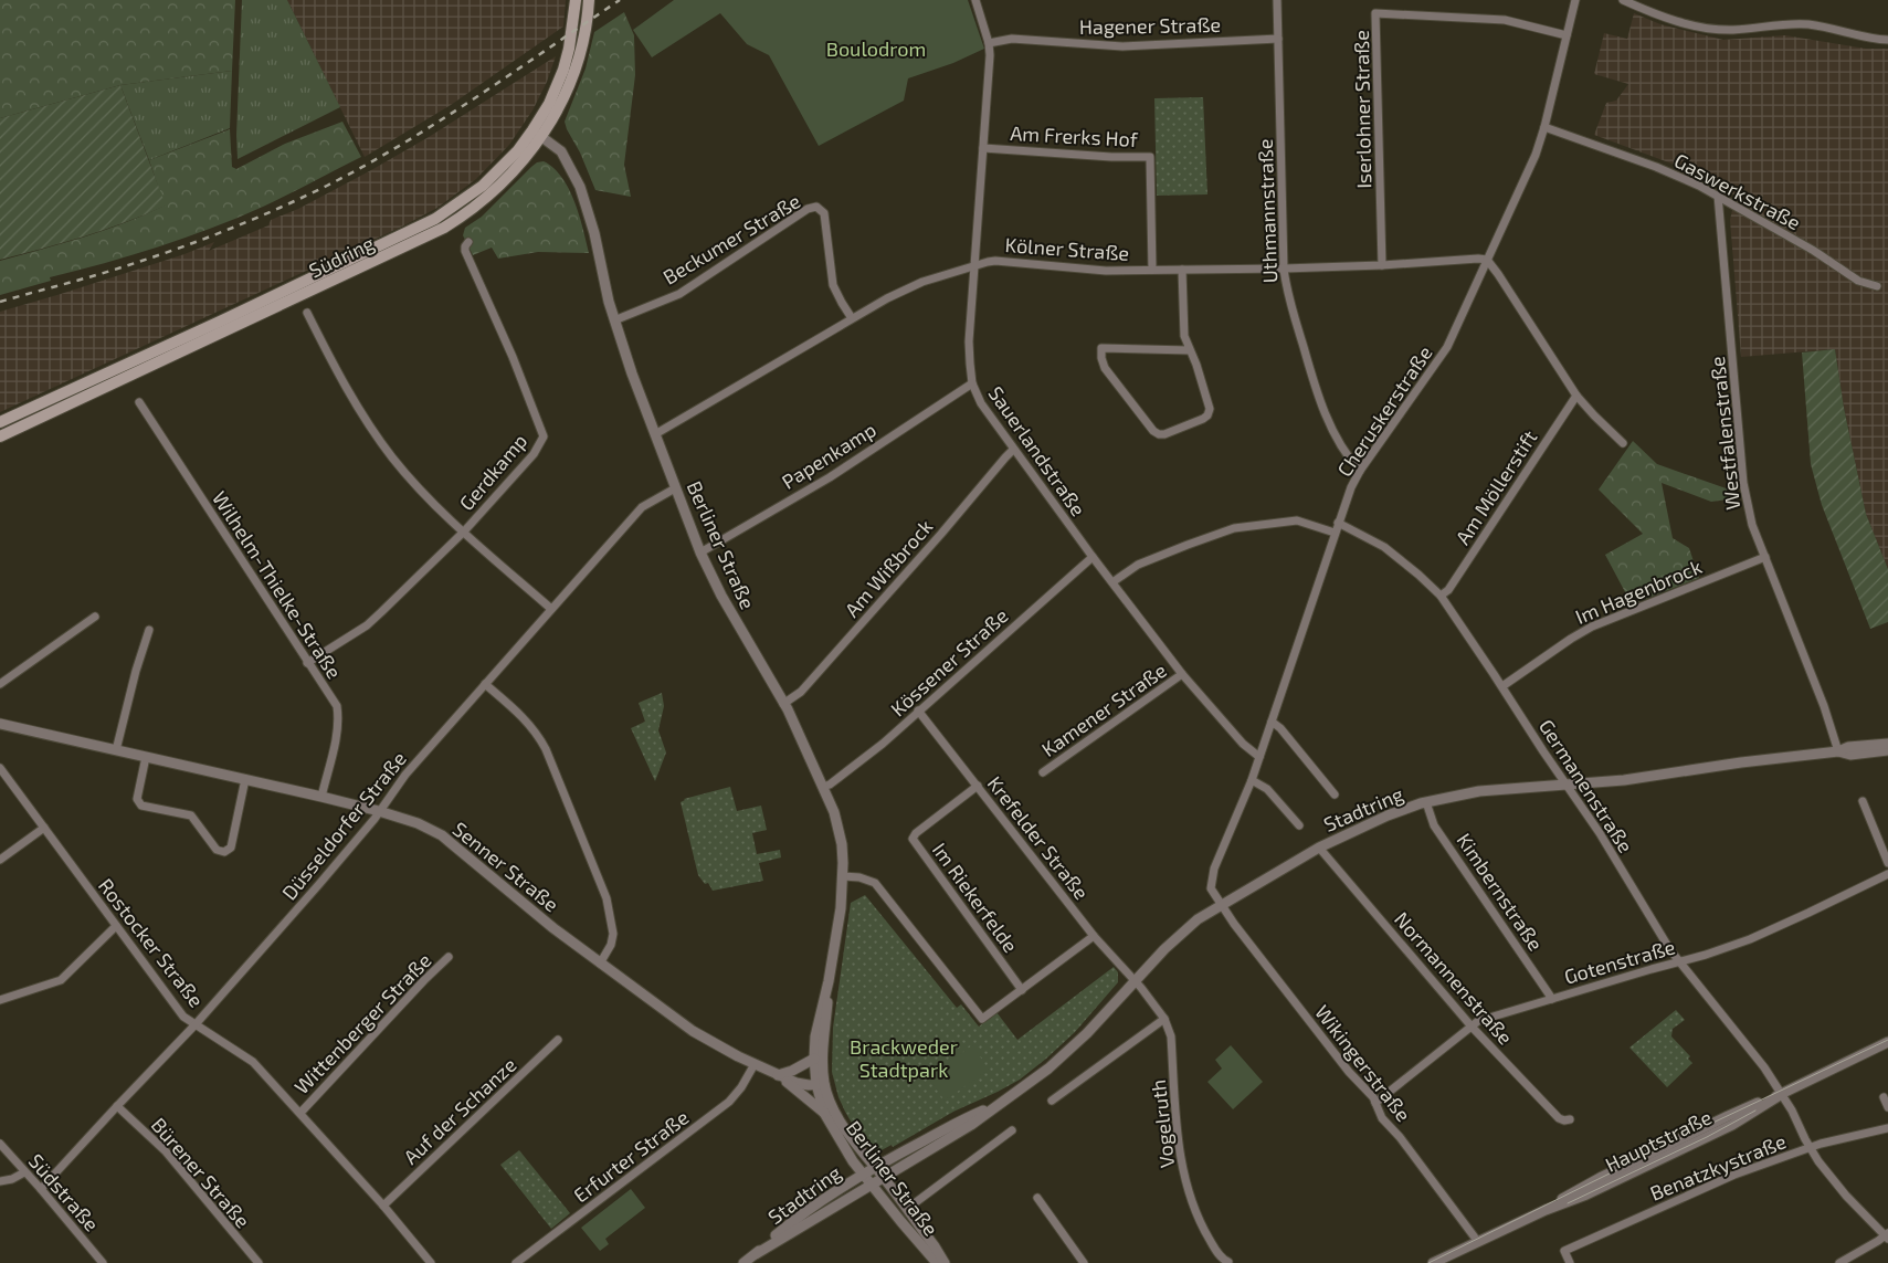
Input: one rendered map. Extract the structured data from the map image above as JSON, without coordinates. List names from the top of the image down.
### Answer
{
  "streets": {
    "main road": ["Südring"],
    "street": [
      "Hagener Straße",
      "Iserlohner Straße",
      "Am Frerks Hof",
      "Gaswerkstraße",
      "Uthmannstraße",
      "Beckumer Straße",
      "Kölner Straße",
      "Cheruskerstraße",
      "Westfalenstraße",
      "Sauerlandstraße",
      "Papenkamp",
      "Gerdkamp",
      "Am Möllerstift",
      "Berliner Straße",
      "Am Wißbrock",
      "Wilhelm-Thielke-Straße",
      "Im Hagenbrock",
      "Kössener Straße",
      "Kamener Straße",
      "Germanenstraße",
      "Stadtring",
      "Düsseldorfer Straße",
      "Krefelder Straße",
      "Senner Straße",
      "Kimbernstraße",
      "Im Riekerfelde",
      "Rostocker Straße",
      "Gotenstraße",
      "Normannenstraße",
      "Wittenberger Straße",
      "Wikingerstraße",
      "Auf der Schanze",
      "Vogelruth",
      "Hauptstraße",
      "Erfurter Straße",
      "Benatzkystraße",
      "Bürener Straße",
      "Südstraße"
    ]
  },
  "crossings": [
    ["Hagener Straße", "Uthmannstraße"],
    ["Hagener Straße", "Sauerlandstraße"],
    ["Iserlohner Straße", "Kölner Straße"],
    ["Iserlohner Straße", "Cheruskerstraße"],
    ["Am Frerks Hof", "Kölner Straße"],
    ["Am Frerks Hof", "Sauerlandstraße"],
    ["Gaswerkstraße", "Cheruskerstraße"],
    ["Gaswerkstraße", "Westfalenstraße"],
    ["Uthmannstraße", "Kölner Straße"],
    ["Uthmannstraße", "Cheruskerstraße"],
    ["Beckumer Straße", "Kölner Straße"],
    ["Beckumer Straße", "Berliner Straße"],
    ["Kölner Straße", "Cheruskerstraße"],
    ["Kölner Straße", "Sauerlandstraße"],
    ["Kölner Straße", "Berliner Straße"],
    ["Südring", "Berliner Straße"],
    ["Cheruskerstraße", "Sauerlandstraße"],
    ["Cheruskerstraße", "Germanenstraße"],
    ["Cheruskerstraße", "Stadtring"],
    ["Cheruskerstraße", "Wikingerstraße"],
    ["Westfalenstraße", "Im Hagenbrock"],
    ["Westfalenstraße", "Stadtring"],
    ["Sauerlandstraße", "Papenkamp"],
    ["Sauerlandstraße", "Am Wißbrock"],
    ["Sauerlandstraße", "Kössener Straße"],
    ["Sauerlandstraße", "Kamener Straße"],
    ["Papenkamp", "Berliner Straße"],
    ["Gerdkamp", "Wilhelm-Thielke-Straße"],
    ["Am Möllerstift", "Germanenstraße"],
    ["Berliner Straße", "Am Wißbrock"],
    ["Berliner Straße", "Kössener Straße"],
    ["Berliner Straße", "Stadtring"],
    ["Berliner Straße", "Düsseldorfer Straße"],
    ["Berliner Straße", "Senner Straße"],
    ["Wilhelm-Thielke-Straße", "Senner Straße"],
    ["Im Hagenbrock", "Germanenstraße"],
    ["Kössener Straße", "Krefelder Straße"],
    ["Germanenstraße", "Stadtring"],
    ["Germanenstraße", "Gotenstraße"],
    ["Germanenstraße", "Hauptstraße"],
    ["Germanenstraße", "Benatzkystraße"],
    ["Stadtring", "Krefelder Straße"],
    ["Stadtring", "Kimbernstraße"],
    ["Stadtring", "Normannenstraße"],
    ["Stadtring", "Wikingerstraße"],
    ["Stadtring", "Vogelruth"],
    ["Düsseldorfer Straße", "Senner Straße"],
    ["Düsseldorfer Straße", "Rostocker Straße"],
    ["Düsseldorfer Straße", "Bürener Straße"],
    ["Düsseldorfer Straße", "Südstraße"],
    ["Krefelder Straße", "Im Riekerfelde"],
    ["Krefelder Straße", "Vogelruth"],
    ["Senner Straße", "Erfurter Straße"],
    ["Kimbernstraße", "Gotenstraße"],
    ["Rostocker Straße", "Wittenberger Straße"],
    ["Rostocker Straße", "Auf der Schanze"],
    ["Gotenstraße", "Normannenstraße"],
    ["Gotenstraße", "Wikingerstraße"],
    ["Wikingerstraße", "Hauptstraße"]
  ],
  "parks": ["Boulodrom", "Brackweder Stadtpark"]
}
